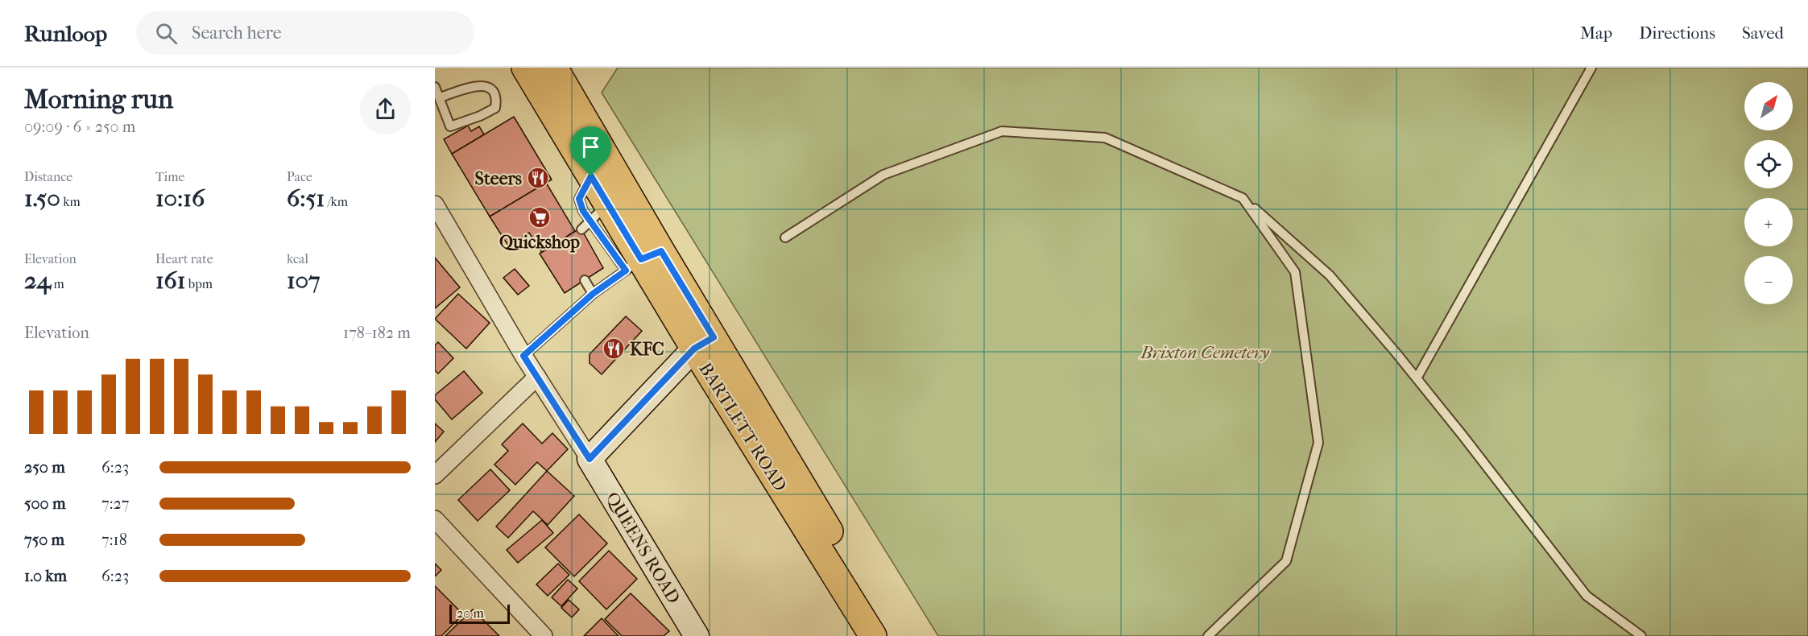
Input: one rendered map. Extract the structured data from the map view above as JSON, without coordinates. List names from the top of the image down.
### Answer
{
  "streets": {
    "main road": ["BARTLETT ROAD", "QUEENS ROAD"]
  },
  "parks": ["Brixton Cemetery"],
  "places": {
    "restaurant": ["Steers", "KFC"],
    "supermarket": ["Quickshop"]
  },
  "scale_bar": "20 m",
  "north": "top right",
  "page": {
    "header": "Runloop",
    "search": "Search here",
    "nav": ["Map", "Directions", "Saved"],
    "heading": ["Morning run", "09:09 · 6 × 250 m"],
    "map_buttons": ["+", "−"],
    "stats": [
      ["Distance", "1.50 km"],
      ["Time", "10:16"],
      ["Pace", "6:51 /km"],
      ["Elevation", "24 m"],
      ["Heart rate", "161 bpm"],
      ["kcal", "107"]
    ],
    "chart": ["Elevation", "178–182 m"],
    "list": [
      {
        "name": "250 m",
        "note": "6:23"
      },
      {
        "name": "500 m",
        "note": "7:27"
      },
      {
        "name": "750 m",
        "note": "7:18"
      },
      {
        "name": "1.0 km",
        "note": "6:23"
      }
    ],
    "scale": "20 m"
  }
}
